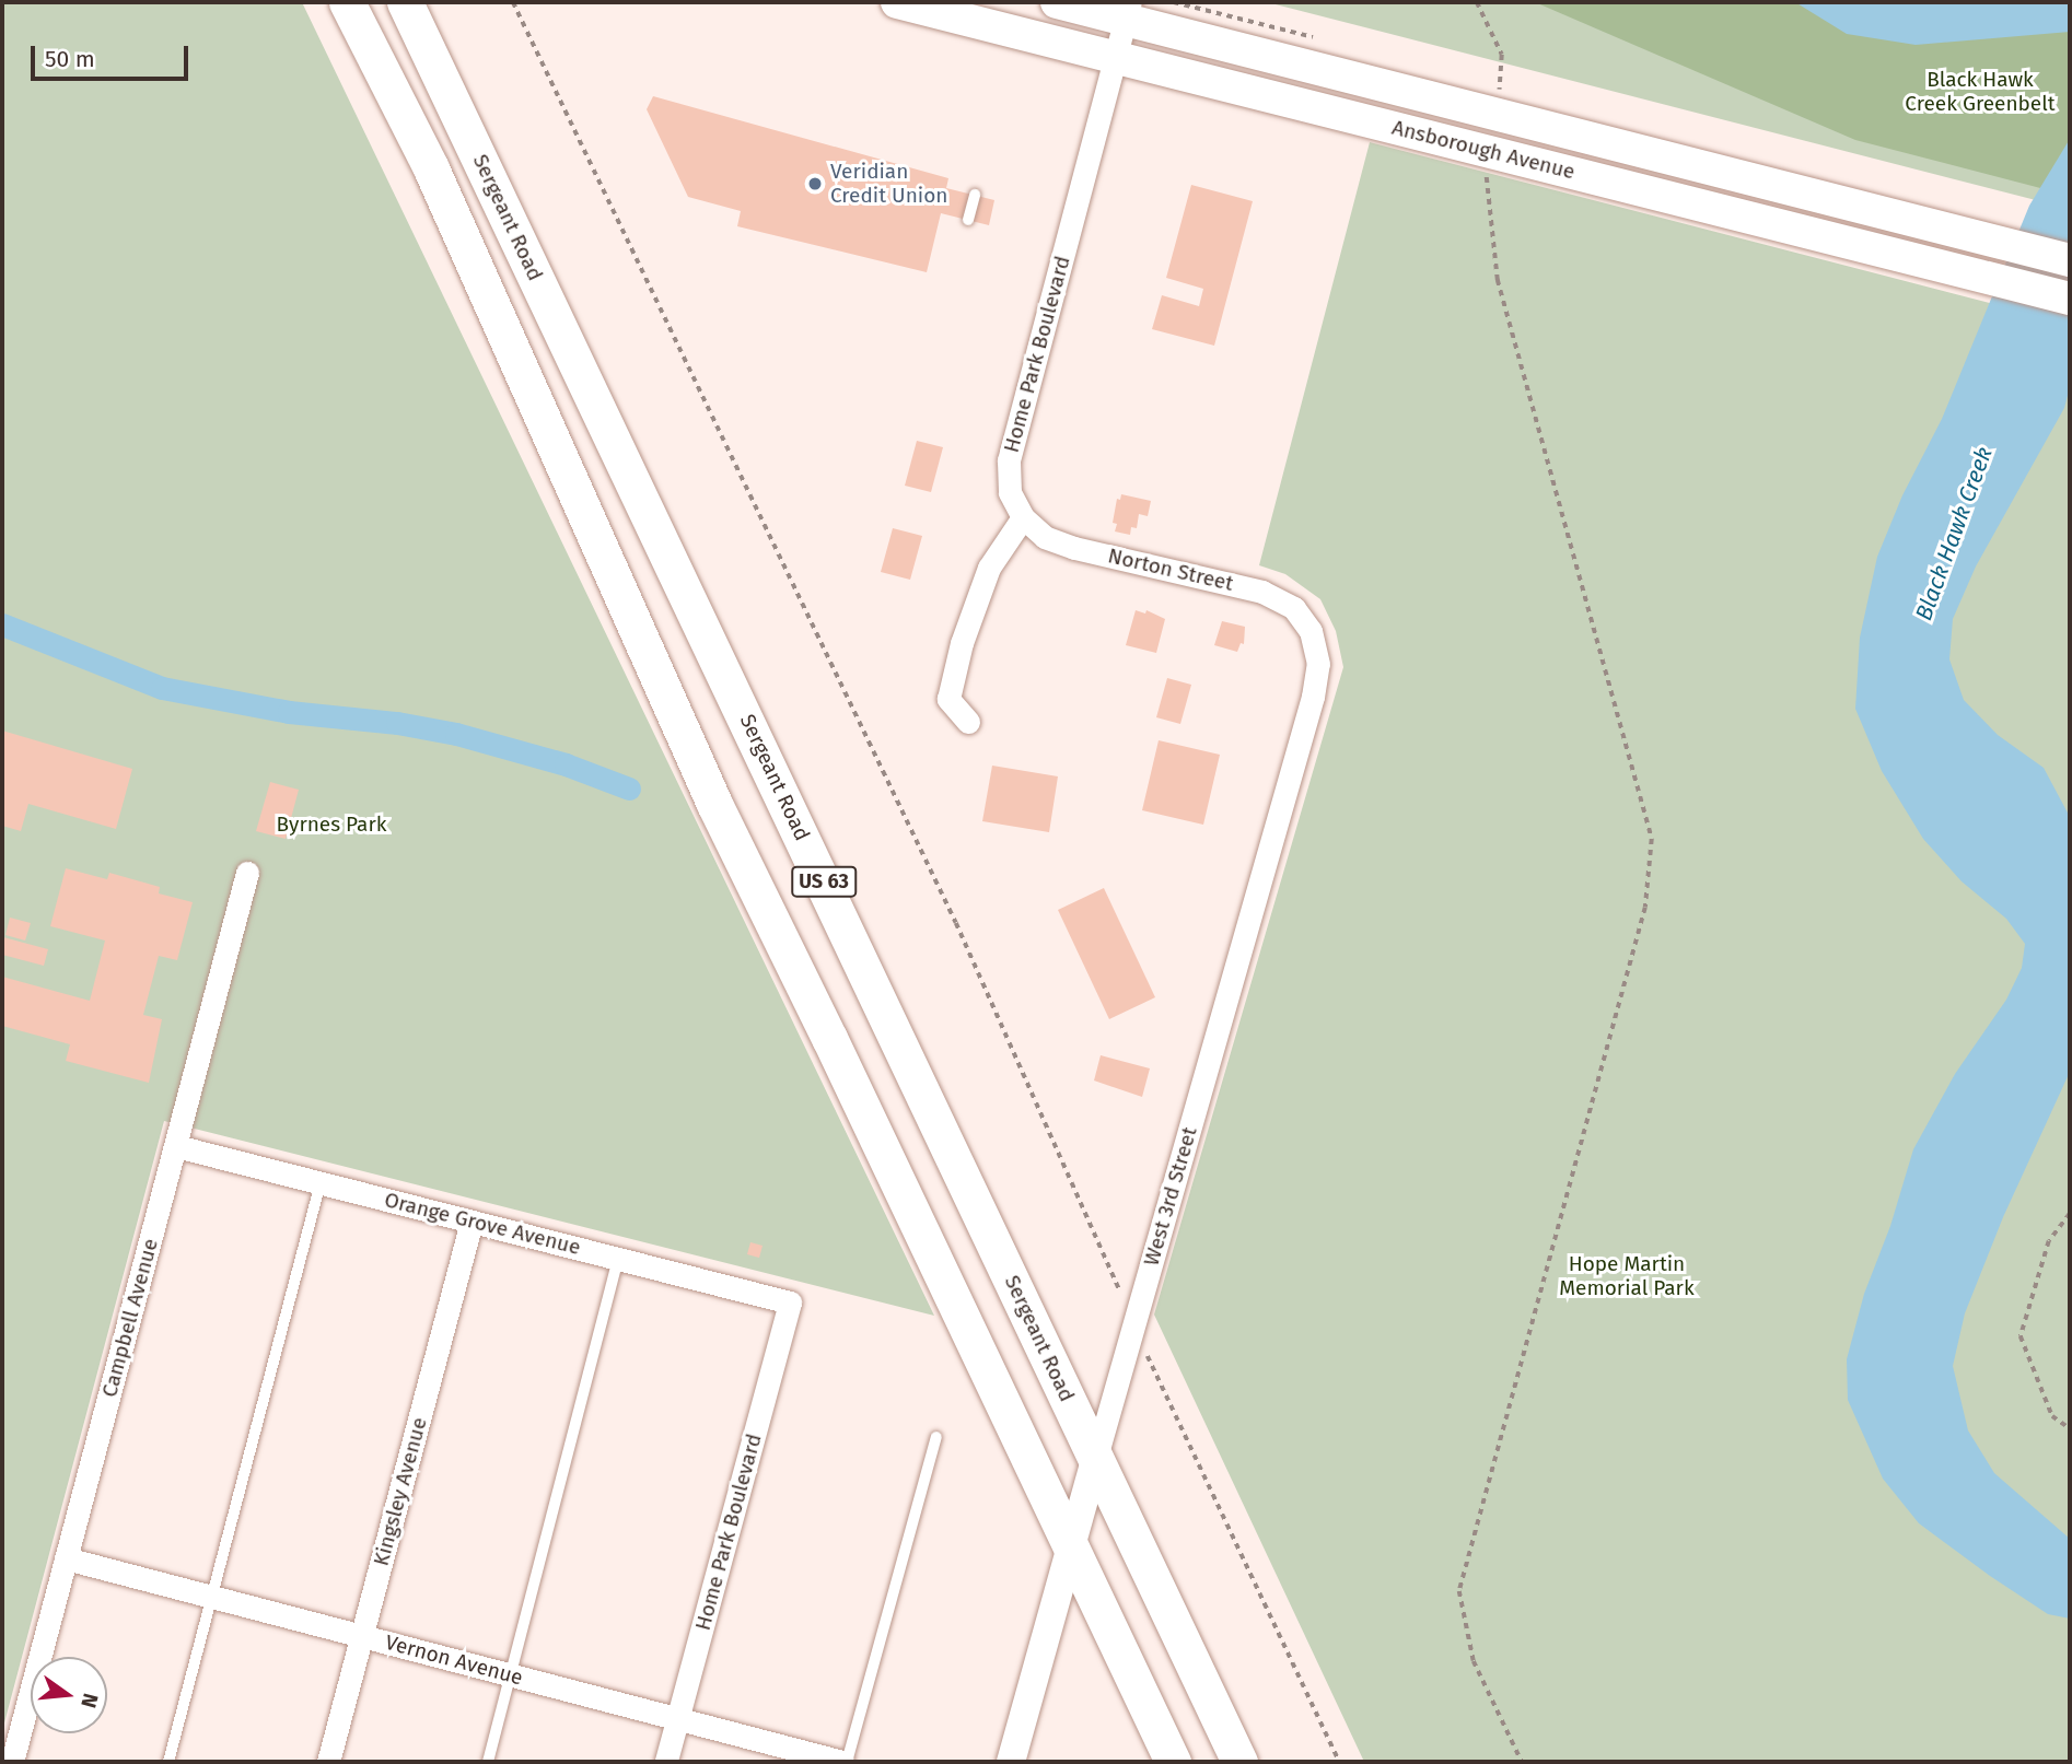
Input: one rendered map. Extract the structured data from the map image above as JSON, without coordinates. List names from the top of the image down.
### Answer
{
  "streets": {
    "main road": ["Ansborough Avenue", "Sergeant Road", "US 63"],
    "street": [
      "Home Park Boulevard",
      "Norton Street",
      "West 3rd Street",
      "Orange Grove Avenue",
      "Campbell Avenue",
      "Kingsley Avenue",
      "Vernon Avenue"
    ]
  },
  "crossings": [
    ["Ansborough Avenue", "Home Park Boulevard"],
    ["Sergeant Road", "West 3rd Street"],
    ["Home Park Boulevard", "Norton Street"],
    ["Home Park Boulevard", "Orange Grove Avenue"],
    ["Home Park Boulevard", "Vernon Avenue"],
    ["Norton Street", "West 3rd Street"],
    ["US 63", "West 3rd Street"],
    ["Orange Grove Avenue", "Campbell Avenue"],
    ["Orange Grove Avenue", "Kingsley Avenue"],
    ["Campbell Avenue", "Vernon Avenue"],
    ["Kingsley Avenue", "Vernon Avenue"]
  ],
  "water": ["Black Hawk Creek"],
  "parks": ["Black Hawk Creek Greenbelt", "Byrnes Park", "Hope Martin Memorial Park"],
  "places": ["Veridian Credit Union"],
  "scale_bar": "50 m",
  "north": "right"
}
